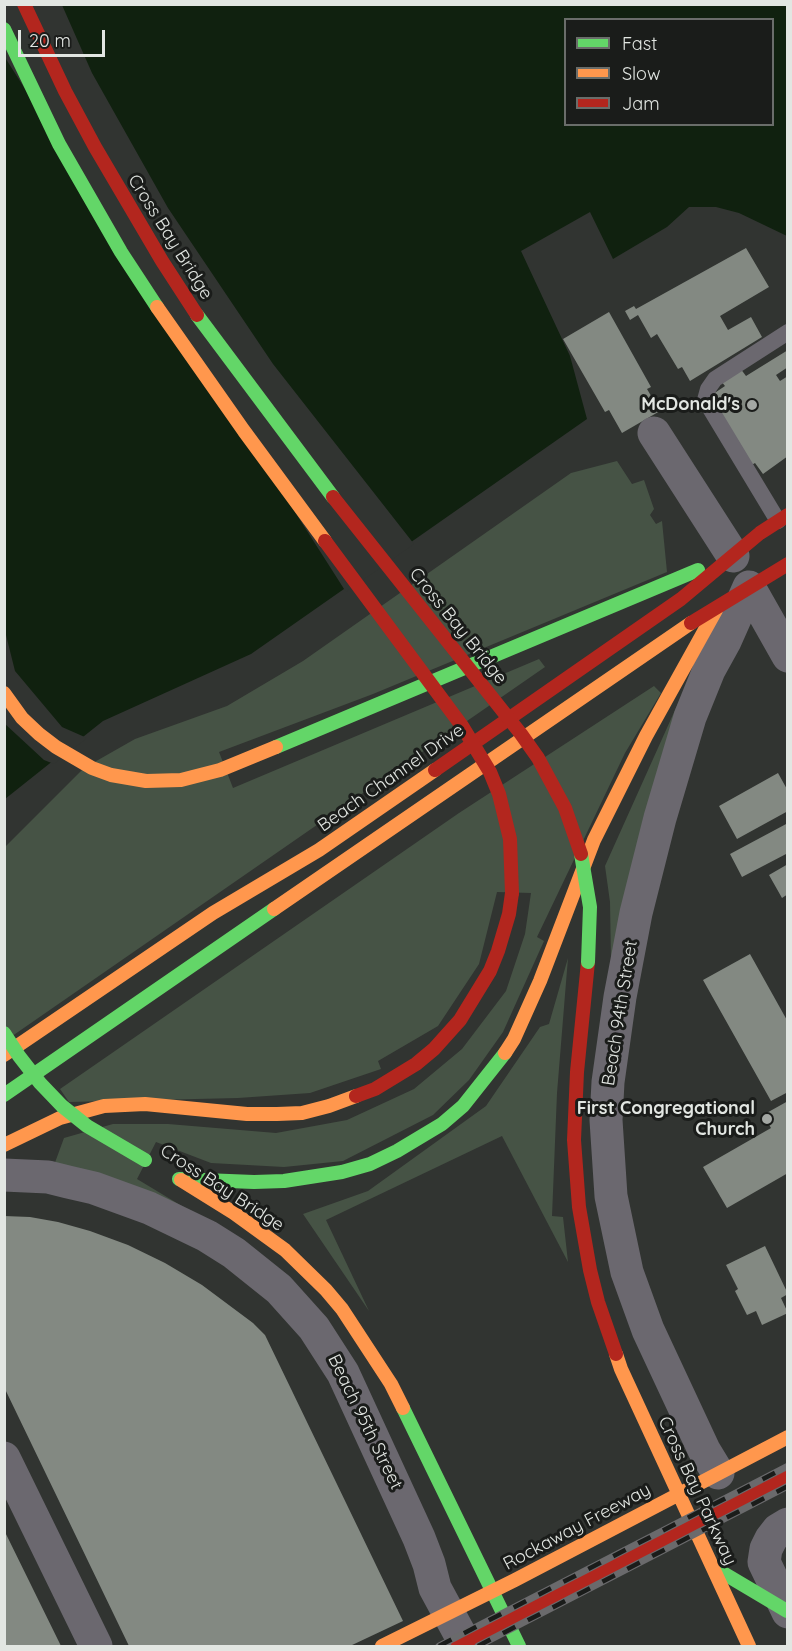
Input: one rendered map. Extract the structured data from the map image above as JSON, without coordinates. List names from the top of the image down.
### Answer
{
  "streets": {
    "main road": [
      "Cross Bay Bridge",
      "Beach Channel Drive",
      "Cross Bay Parkway",
      "Rockaway Freeway"
    ],
    "street": ["Beach 94th Street", "Beach 95th Street"]
  },
  "crossings": [
    ["Cross Bay Bridge", "Cross Bay Parkway"],
    ["Cross Bay Bridge", "Rockaway Freeway"],
    ["Beach 94th Street", "Rockaway Freeway"],
    ["Beach 95th Street", "Rockaway Freeway"],
    ["Cross Bay Parkway", "Rockaway Freeway"]
  ],
  "places": ["McDonald's", "First Congregational Church"],
  "legend": ["Fast", "Slow", "Jam"],
  "scale_bar": "20 m"
}
